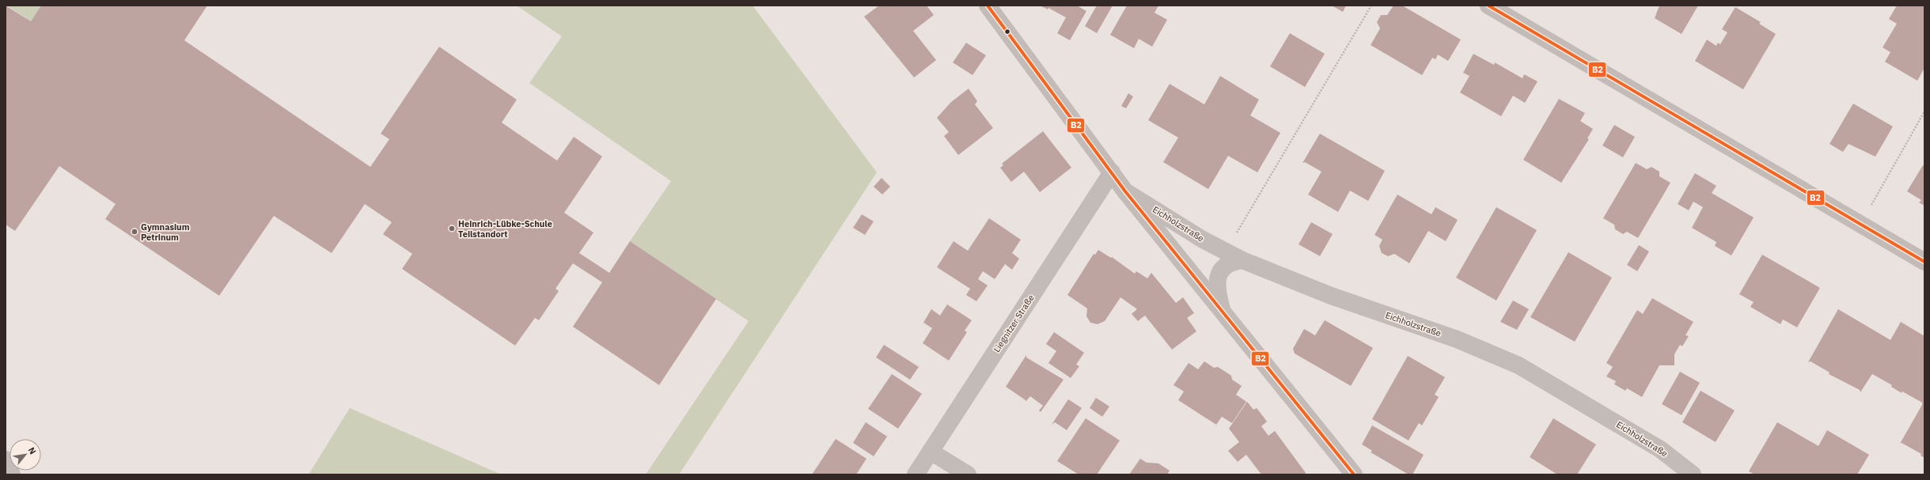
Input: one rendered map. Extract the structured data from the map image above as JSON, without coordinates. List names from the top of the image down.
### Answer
{
  "streets": {
    "street": ["Eichholzstraße", "Liegnitzer Straße"]
  },
  "places": ["Heinrich-Lübke-Schule Teilstandort", "Gymnasium Petrinum"],
  "lines": ["transit line B2"],
  "north": "top right"
}
